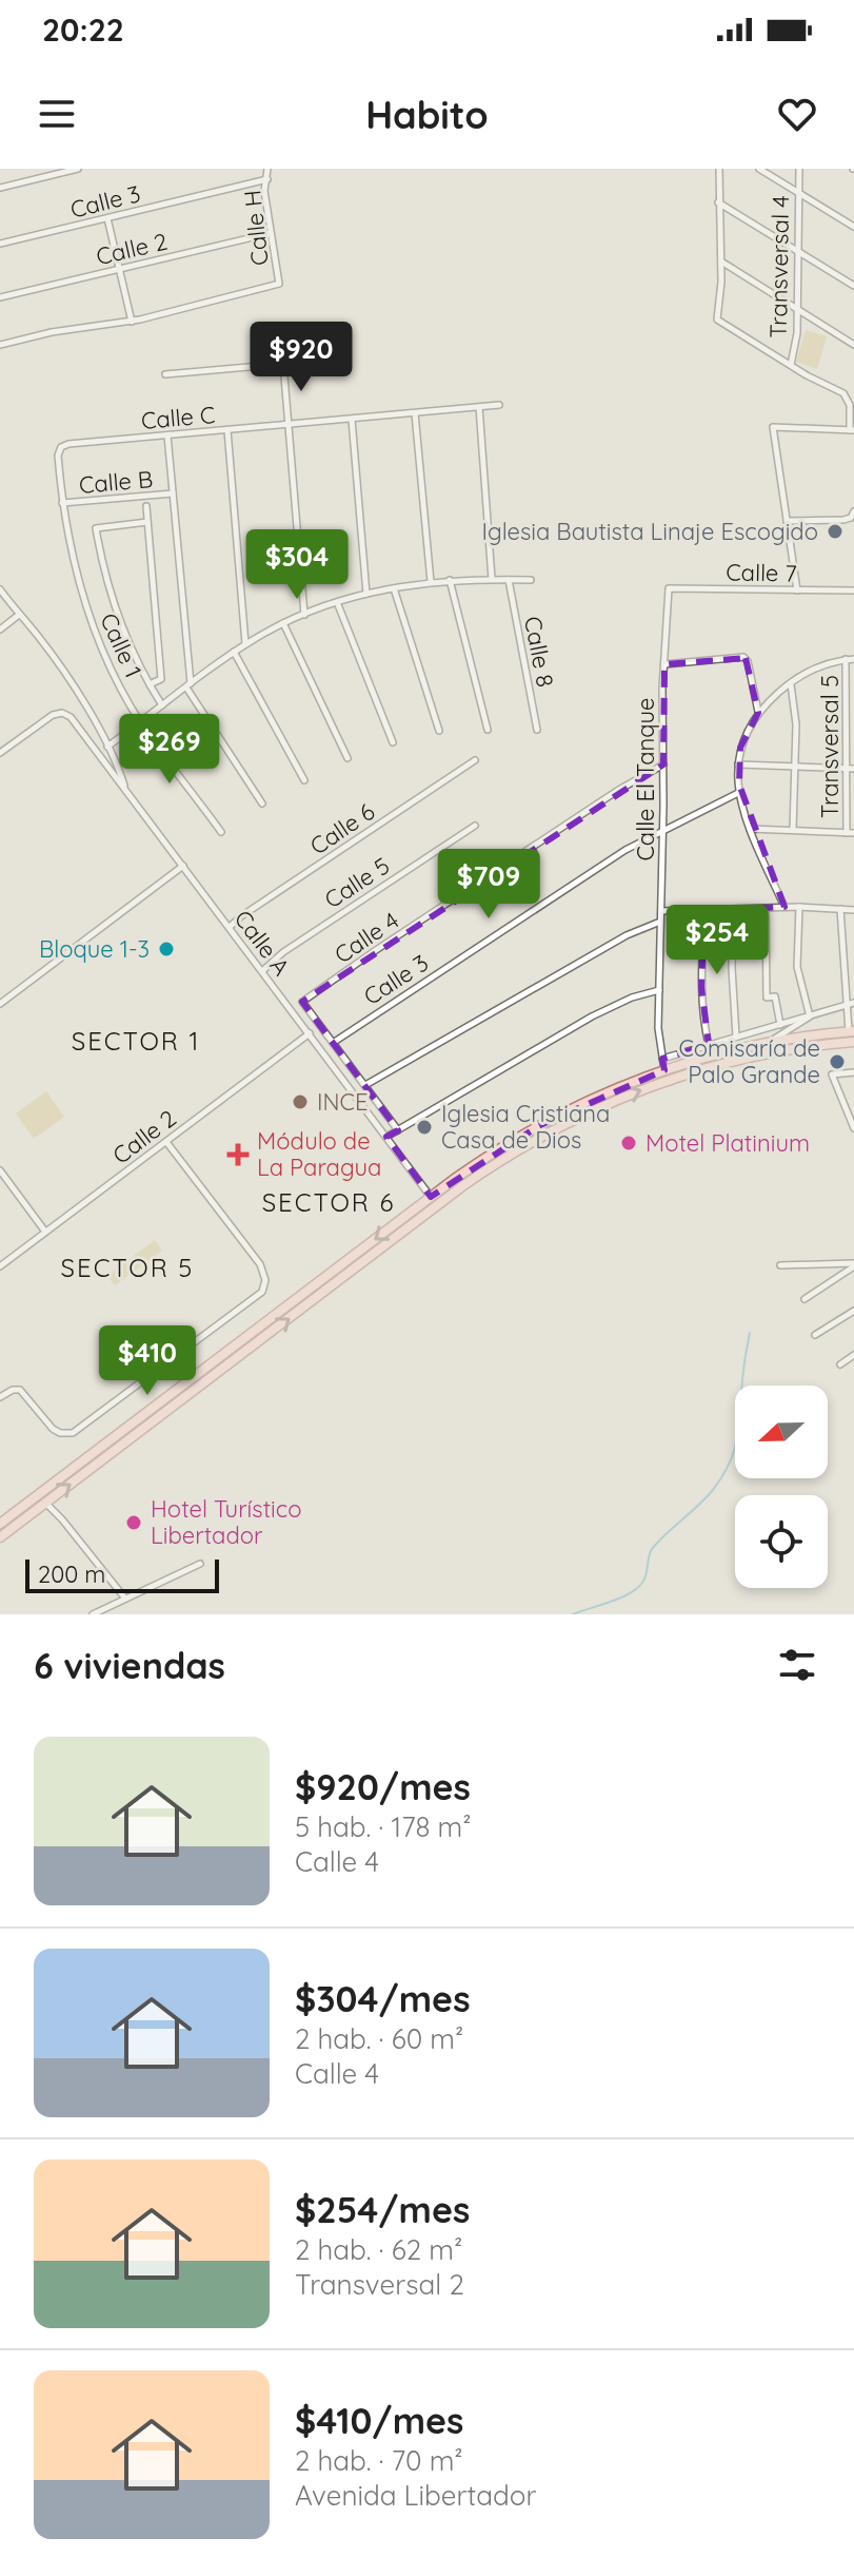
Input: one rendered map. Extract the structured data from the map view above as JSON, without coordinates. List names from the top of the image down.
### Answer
{
  "streets": {
    "street": [
      "Calle 3",
      "Calle H",
      "Calle 2",
      "Transversal 4",
      "Calle C",
      "Calle B",
      "Calle 7",
      "Calle 1",
      "Calle 8",
      "Transversal 5",
      "Calle El Tanque",
      "Calle 6",
      "Calle 5",
      "Calle 4",
      "Calle A"
    ]
  },
  "crossings": [
    ["Calle 3", "Calle H"],
    ["Calle 3", "Calle El Tanque"],
    ["Calle H", "Calle 2"],
    ["Calle 2", "Calle 4"],
    ["Calle 2", "Calle A"],
    ["Calle C", "Calle 1"],
    ["Calle B", "Calle 1"],
    ["Calle 7", "Calle El Tanque"],
    ["Calle El Tanque", "Calle 4"],
    ["Calle 6", "Calle A"],
    ["Calle 5", "Calle A"]
  ],
  "districts": ["SECTOR 1", "SECTOR 6", "SECTOR 5"],
  "places": {
    "other": [
      "Iglesia Bautista Linaje Escogido",
      "Bloque 1-3",
      "Comisaría de Palo Grande",
      "INCE",
      "Iglesia Cristiana Casa de Dios",
      "Motel Platinium",
      "Hotel Turístico Libertador"
    ],
    "health": ["Módulo de La Paragua"]
  },
  "scale_bar": "200 m",
  "north": "left",
  "page": {
    "status": "20:22",
    "header": "Habito",
    "price": [
      "$920",
      "$304",
      "$269",
      "$709",
      "$254",
      "$410"
    ],
    "scale": "200 m",
    "heading": "6 viviendas",
    "list": [
      {
        "name": "$920/mes",
        "note": "5 hab. · 178 m² · Calle 4"
      },
      {
        "name": "$304/mes",
        "note": "2 hab. · 60 m² · Calle 4"
      },
      {
        "name": "$254/mes",
        "note": "2 hab. · 62 m² · Transversal 2"
      },
      {
        "name": "$410/mes",
        "note": "2 hab. · 70 m² · Avenida Libertador"
      }
    ]
  }
}
